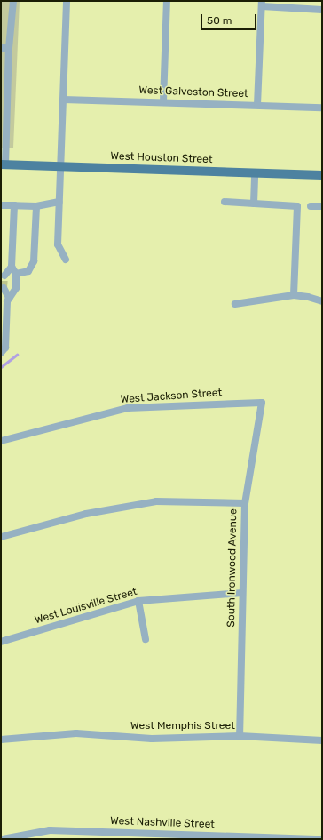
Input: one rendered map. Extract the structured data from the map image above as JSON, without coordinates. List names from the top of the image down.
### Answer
{
  "streets": {
    "main road": ["West Houston Street"],
    "street": [
      "West Galveston Street",
      "West Jackson Street",
      "South Ironwood Avenue",
      "West Louisville Street",
      "West Memphis Street",
      "West Nashville Street"
    ]
  },
  "crossings": [
    ["West Jackson Street", "South Ironwood Avenue"],
    ["South Ironwood Avenue", "West Louisville Street"],
    ["South Ironwood Avenue", "West Memphis Street"]
  ],
  "scale_bar": "50 m"
}
